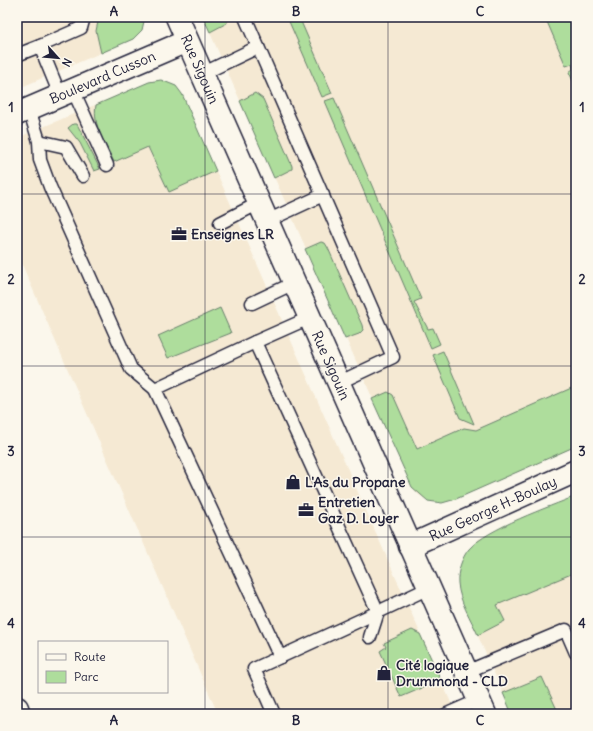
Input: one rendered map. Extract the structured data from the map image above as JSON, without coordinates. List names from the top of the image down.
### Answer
{
  "streets": {
    "street": ["Rue Sigouin", "Boulevard Cusson", "Rue George H-Boulay"]
  },
  "crossings": [
    ["Rue Sigouin", "Boulevard Cusson"],
    ["Rue Sigouin", "Rue George H-Boulay"]
  ],
  "places": {
    "office": ["Enseignes LR", "Entretien Gaz D. Loyer"],
    "shop": ["L'As du Propane", "Cité logique Drummond - CLD"]
  },
  "legend": ["Route", "Parc"],
  "north": "bottom right",
  "grid": {
    "columns": ["A", "B", "C"],
    "rows": [
      "1",
      "2",
      "3",
      "4"
    ]
  }
}
